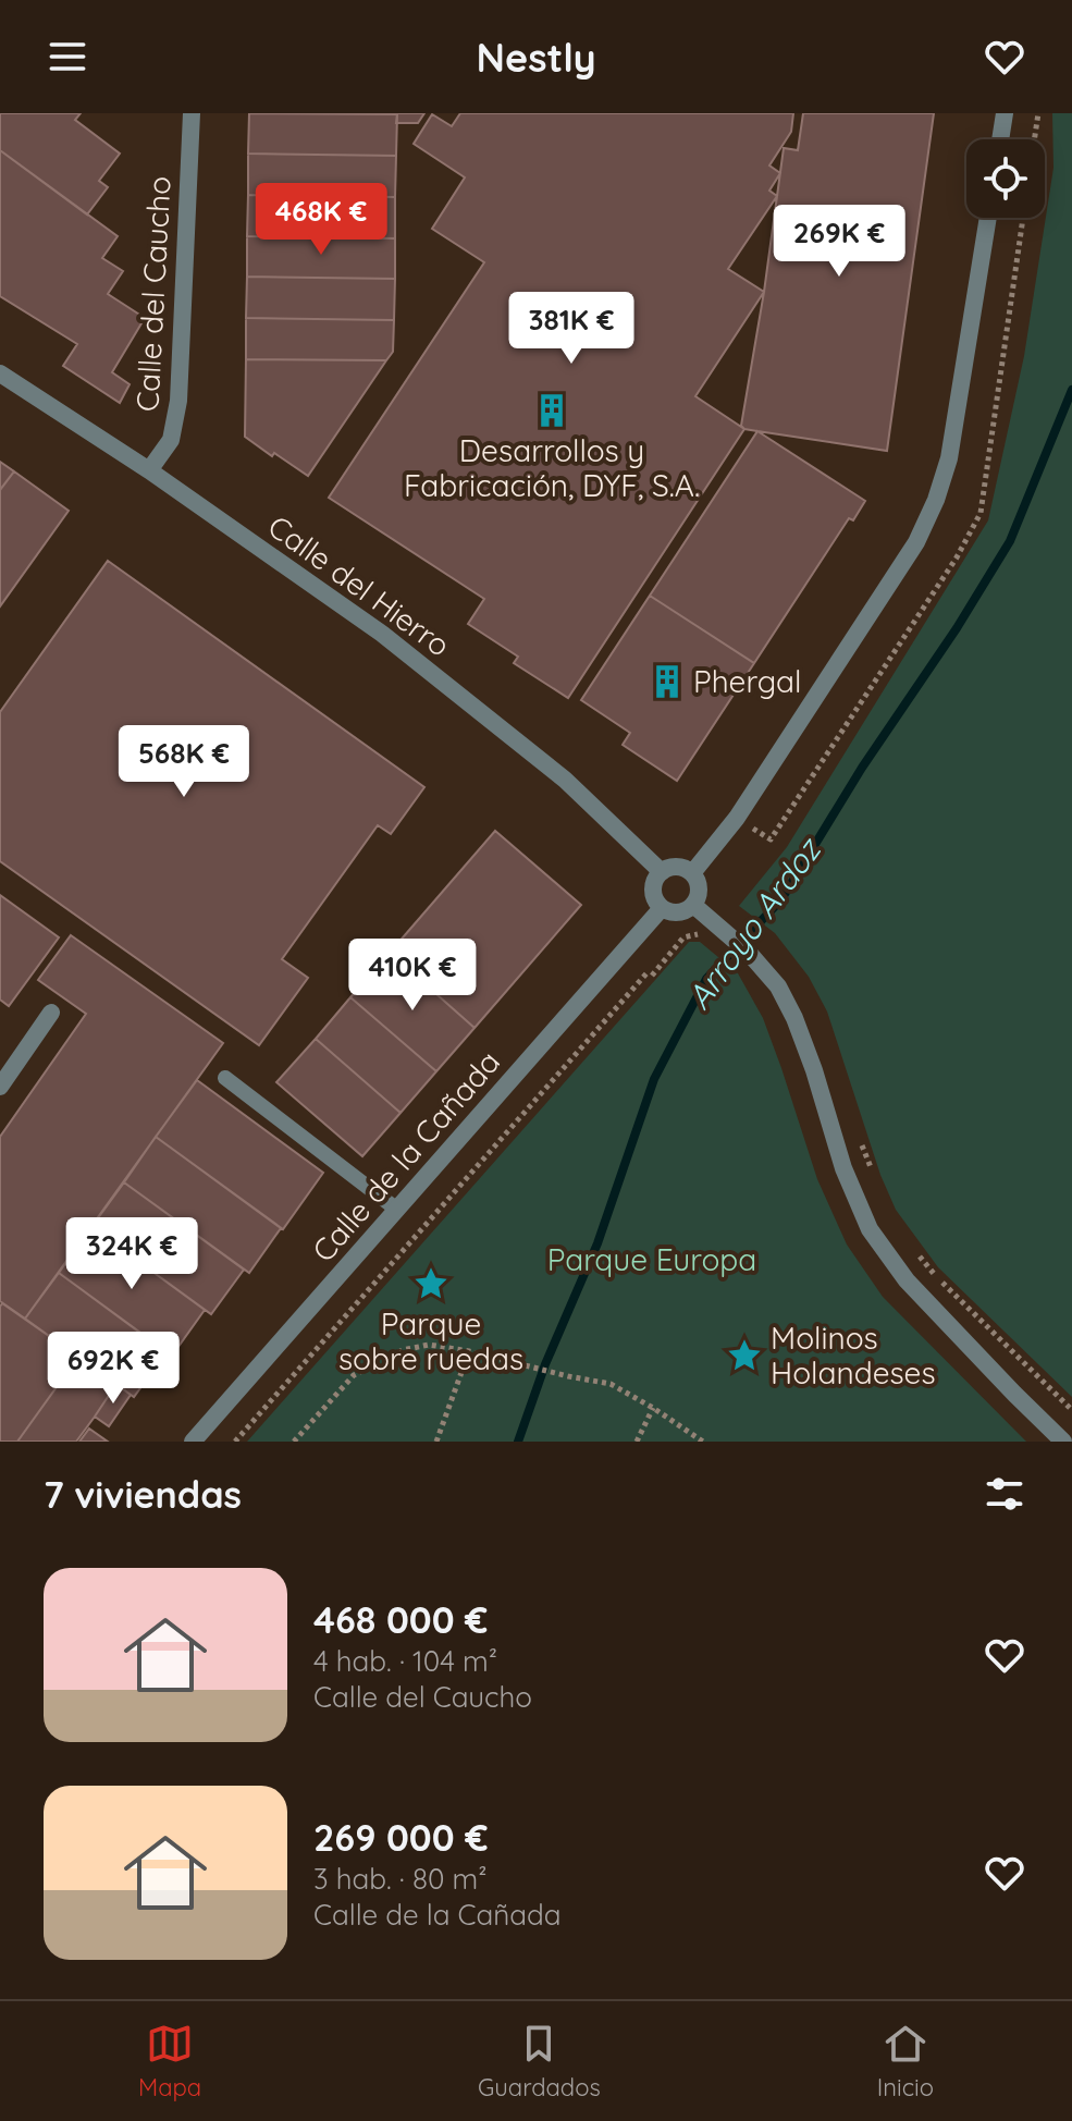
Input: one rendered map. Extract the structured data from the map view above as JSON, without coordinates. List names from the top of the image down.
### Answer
{
  "streets": {
    "street": ["Calle del Caucho", "Calle del Hierro", "Calle de la Cañada"]
  },
  "crossings": [
    ["Calle del Caucho", "Calle del Hierro"],
    ["Calle del Hierro", "Calle de la Cañada"]
  ],
  "water": ["Arroyo Ardoz"],
  "parks": ["Parque Europa"],
  "places": {
    "building": ["Desarrollos y Fabricación, DYF, S.A.", "Phergal"],
    "place": ["Parque sobre ruedas", "Molinos Holandeses"]
  },
  "page": {
    "header": "Nestly",
    "price": [
      "468K €",
      "269K €",
      "381K €",
      "568K €",
      "410K €",
      "324K €",
      "692K €"
    ],
    "heading": "7 viviendas",
    "list": [
      {
        "name": "468 000 €",
        "note": "4 hab. · 104 m² · Calle del Caucho"
      },
      {
        "name": "269 000 €",
        "note": "3 hab. · 80 m² · Calle de la Cañada"
      }
    ],
    "tabs": ["Mapa", "Guardados", "Inicio"]
  }
}
